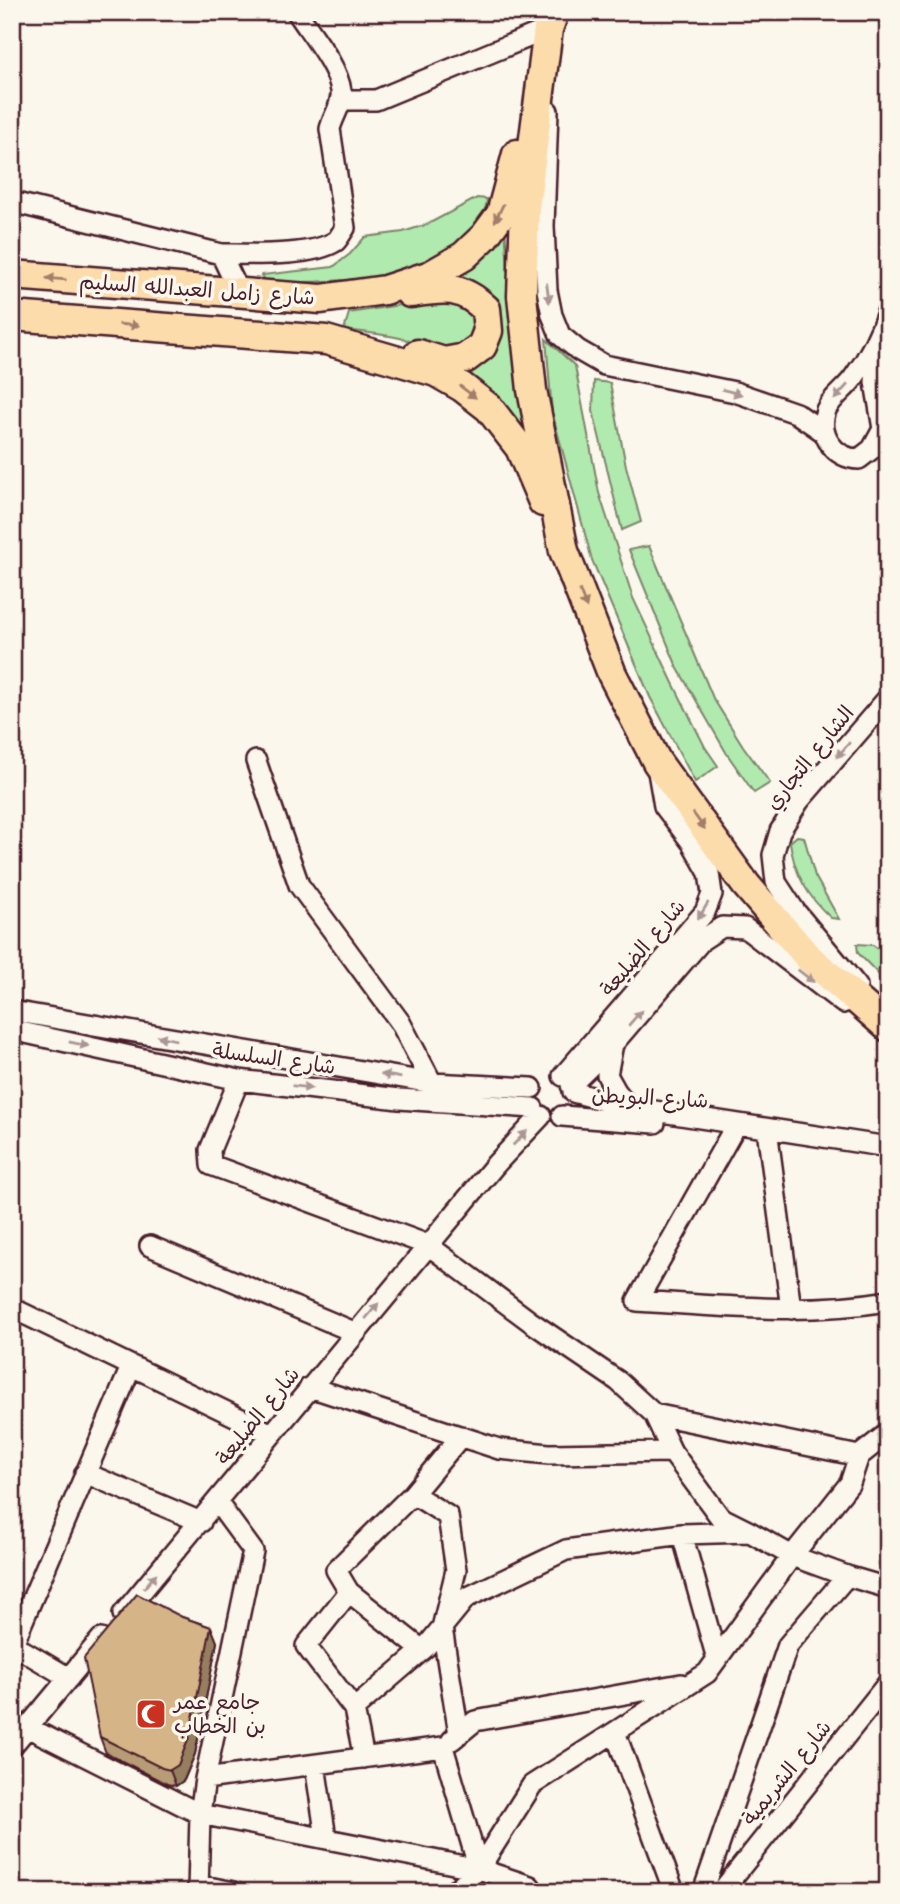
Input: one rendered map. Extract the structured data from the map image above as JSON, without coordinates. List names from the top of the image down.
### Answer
{
  "streets": {
    "highway": ["شارع زامل العبدالله السليم"],
    "street": [
      "الشارع التجاري",
      "شارع الضليعة",
      "شارع السلسلة",
      "شارع البويطن",
      "شارع الشريمية"
    ]
  },
  "crossings": [
    ["شارع الضليعة", "شارع السلسلة"],
    ["شارع الضليعة", "شارع البويطن"],
    ["شارع السلسلة", "شارع البويطن"]
  ],
  "one_way": ["الشارع التجاري"],
  "places": {
    "mosque": ["جامع عمر بن الخطاب"]
  }
}
